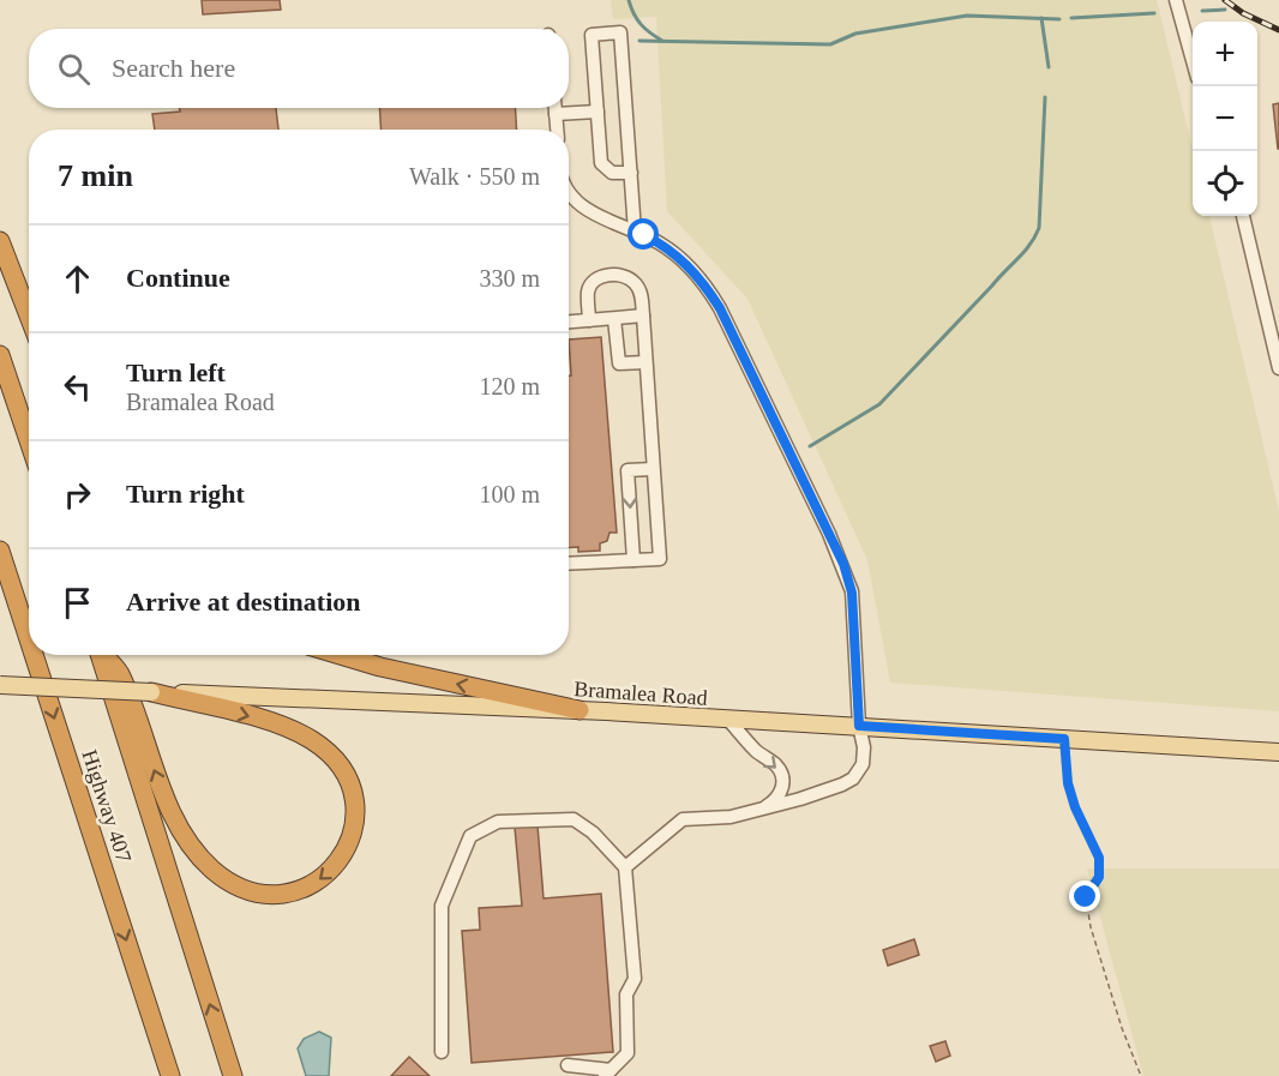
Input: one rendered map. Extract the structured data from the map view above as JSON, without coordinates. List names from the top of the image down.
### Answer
{
  "streets": {
    "highway": ["Highway 407"],
    "main road": ["Bramalea Road"]
  },
  "page": {
    "map_buttons": ["+", "−"],
    "search": "Search here",
    "heading": ["7 min", "Walk · 550 m"],
    "list": [
      ["Continue", "330 m"],
      ["Turn left", "Bramalea Road", "120 m"],
      ["Turn right", "100 m"],
      "Arrive at destination"
    ]
  }
}
